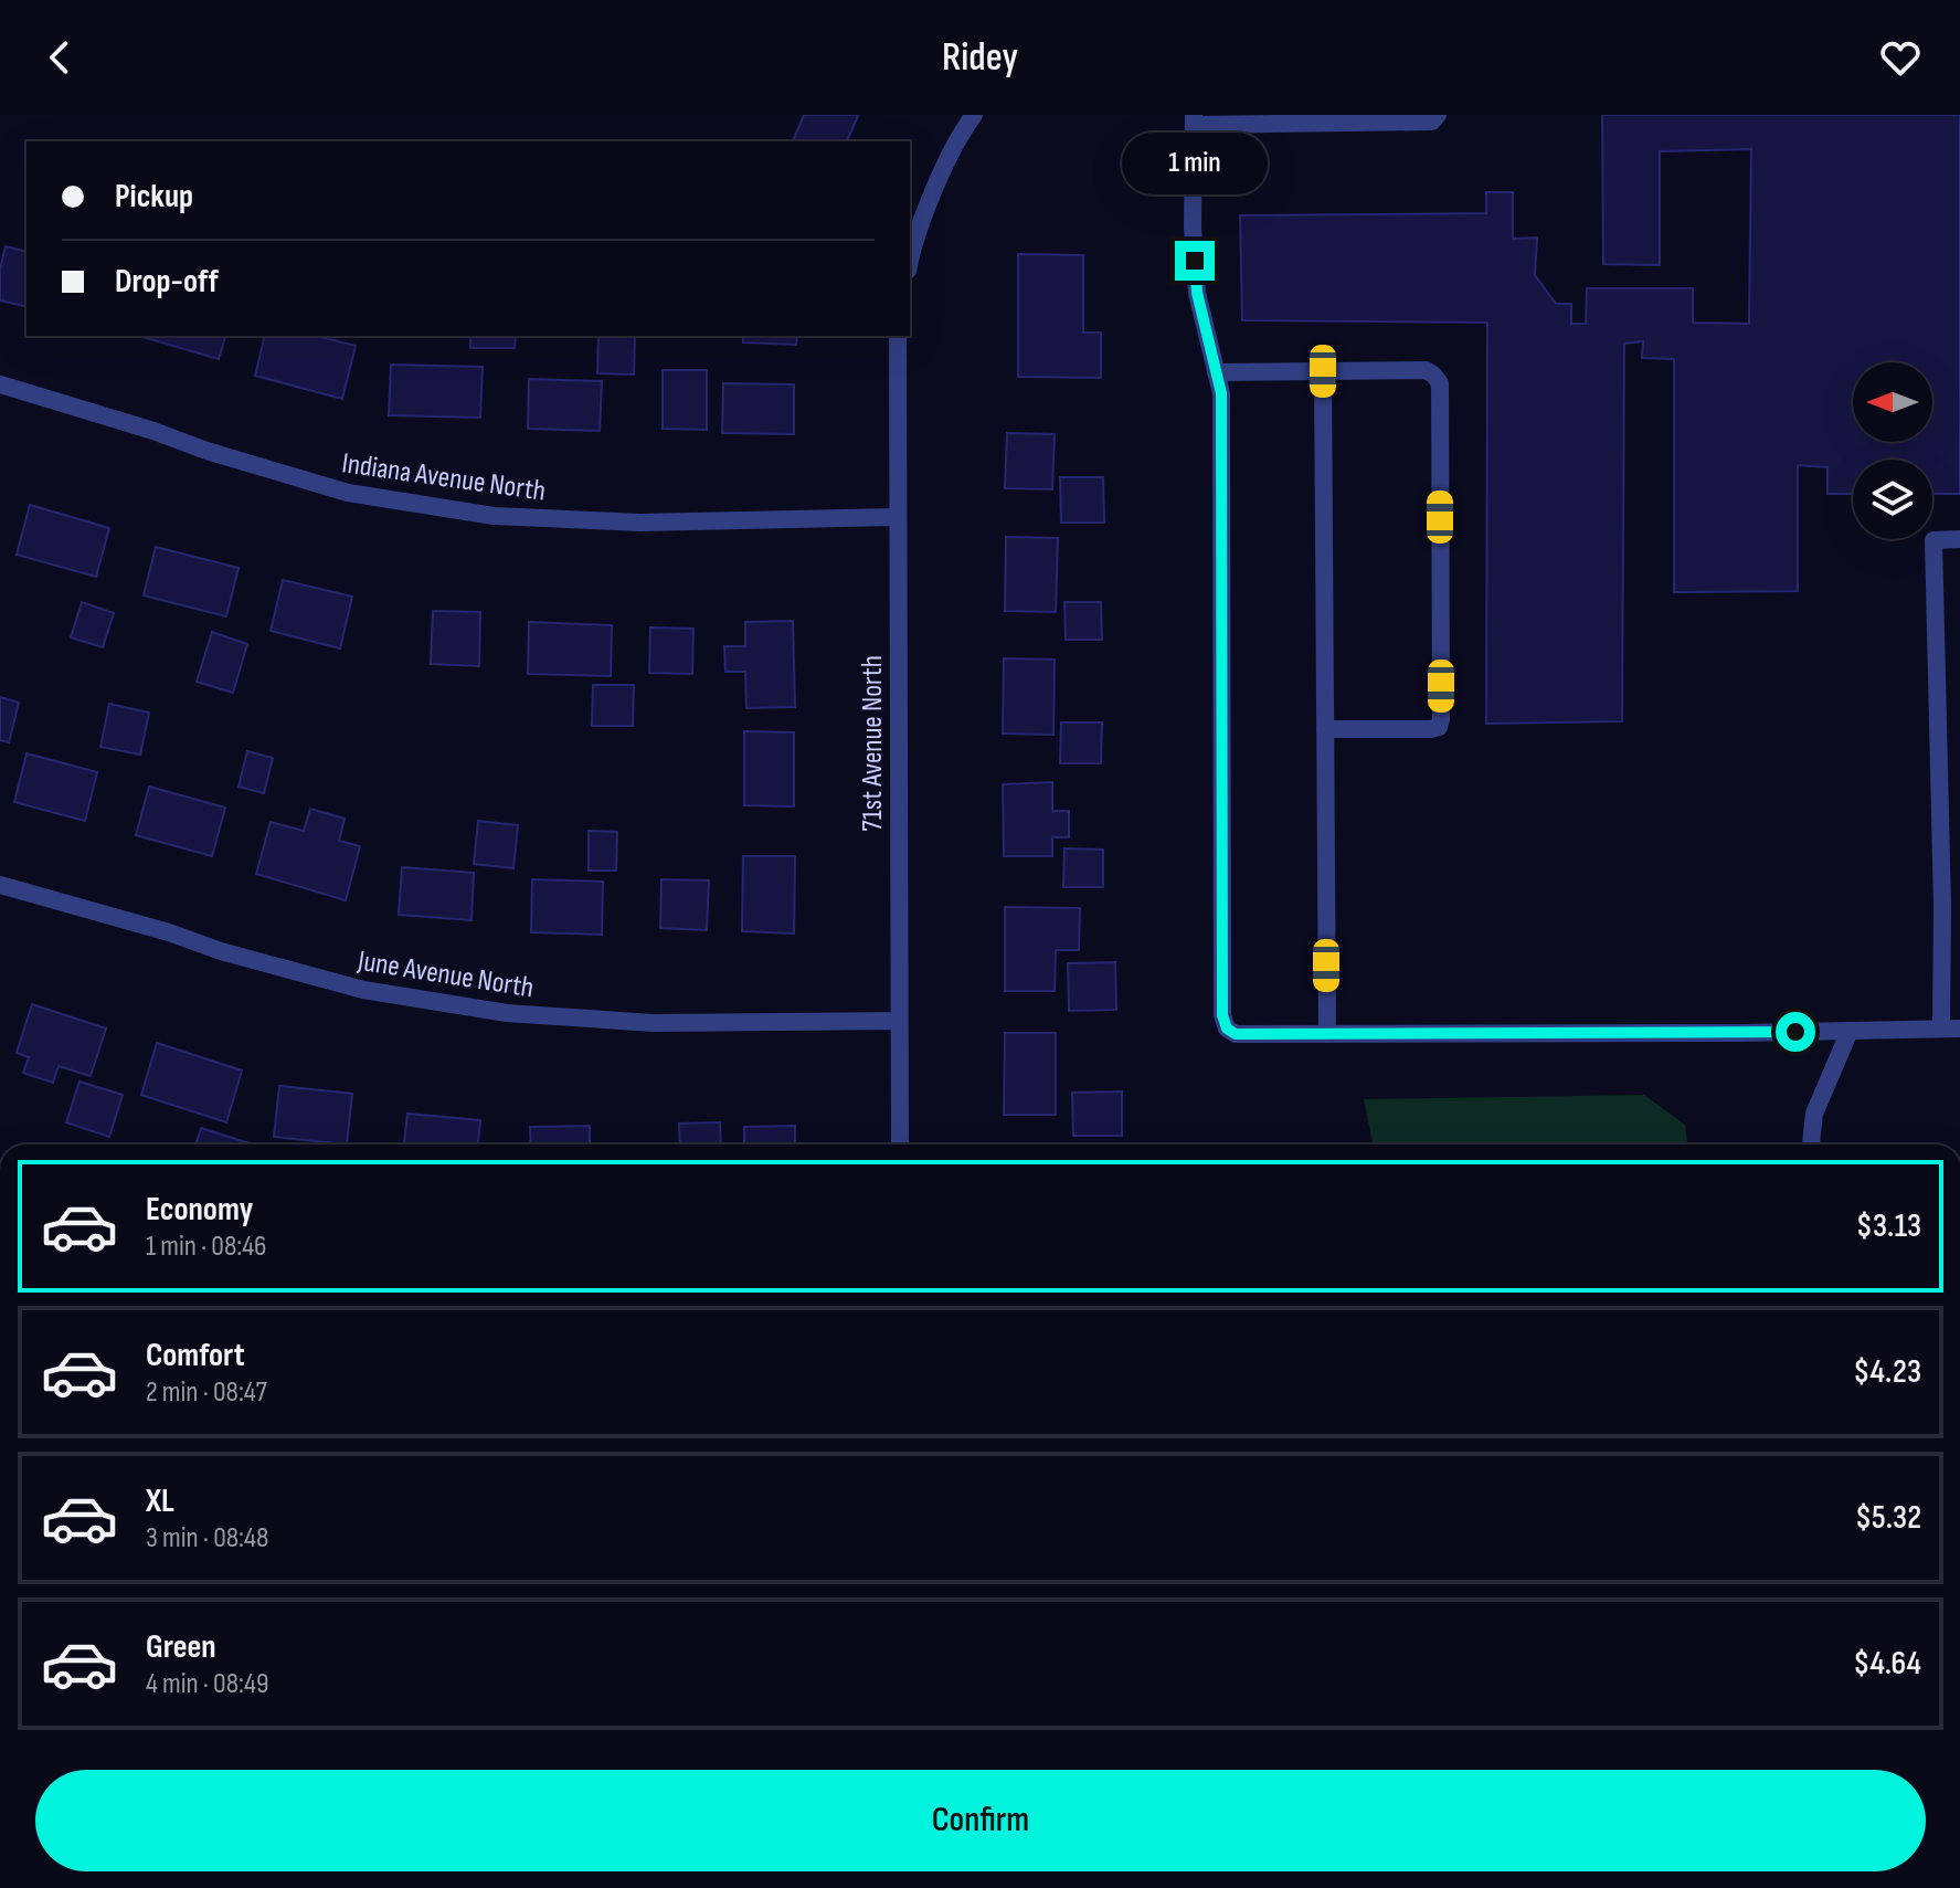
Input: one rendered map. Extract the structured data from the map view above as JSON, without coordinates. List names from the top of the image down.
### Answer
{
  "streets": {
    "street": ["Indiana Avenue North", "71st Avenue North", "June Avenue North"]
  },
  "crossings": [
    ["Indiana Avenue North", "71st Avenue North"],
    ["71st Avenue North", "June Avenue North"]
  ],
  "north": "left",
  "page": {
    "header": "Ridey",
    "bubble": "1 min",
    "banner": ["Pickup", "Drop-off"],
    "list": [
      {
        "name": "Economy",
        "note": "1 min · 08:46",
        "value": "$3.13"
      },
      {
        "name": "Comfort",
        "note": "2 min · 08:47",
        "value": "$4.23"
      },
      {
        "name": "XL",
        "note": "3 min · 08:48",
        "value": "$5.32"
      },
      {
        "name": "Green",
        "note": "4 min · 08:49",
        "value": "$4.64"
      }
    ],
    "buttons": "Confirm"
  }
}
